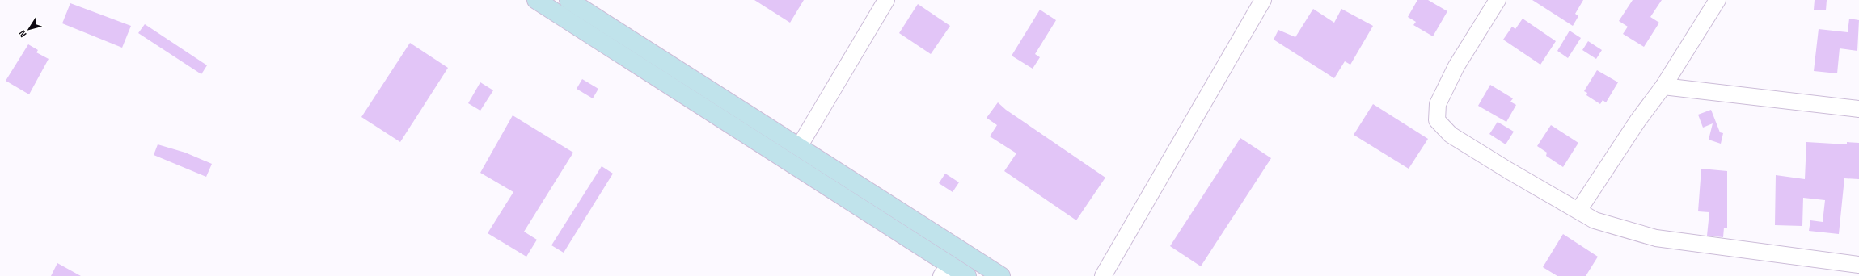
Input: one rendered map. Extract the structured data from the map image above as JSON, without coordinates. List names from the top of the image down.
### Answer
{
  "north": "bottom left"
}
